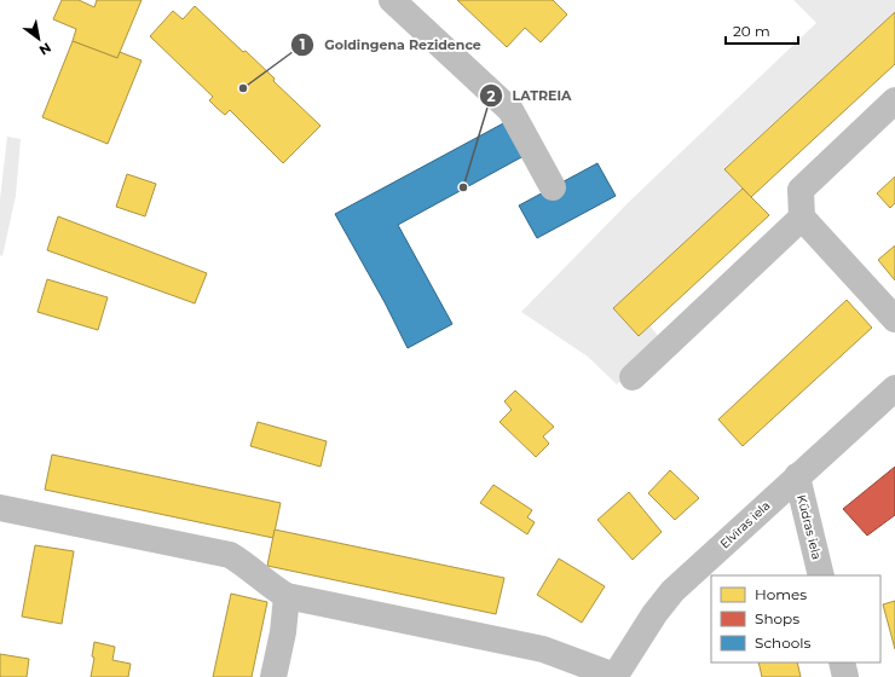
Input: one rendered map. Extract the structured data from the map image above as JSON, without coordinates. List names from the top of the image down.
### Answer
{
  "streets": {
    "street": ["Elvīras iela", "Kūdras iela"]
  },
  "crossings": [
    ["Elvīras iela", "Kūdras iela"]
  ],
  "places": ["Goldingena Rezidence", "LATREIA"],
  "legend": ["Homes", "Shops", "Schools"],
  "scale_bar": "20 m",
  "north": "bottom right"
}
